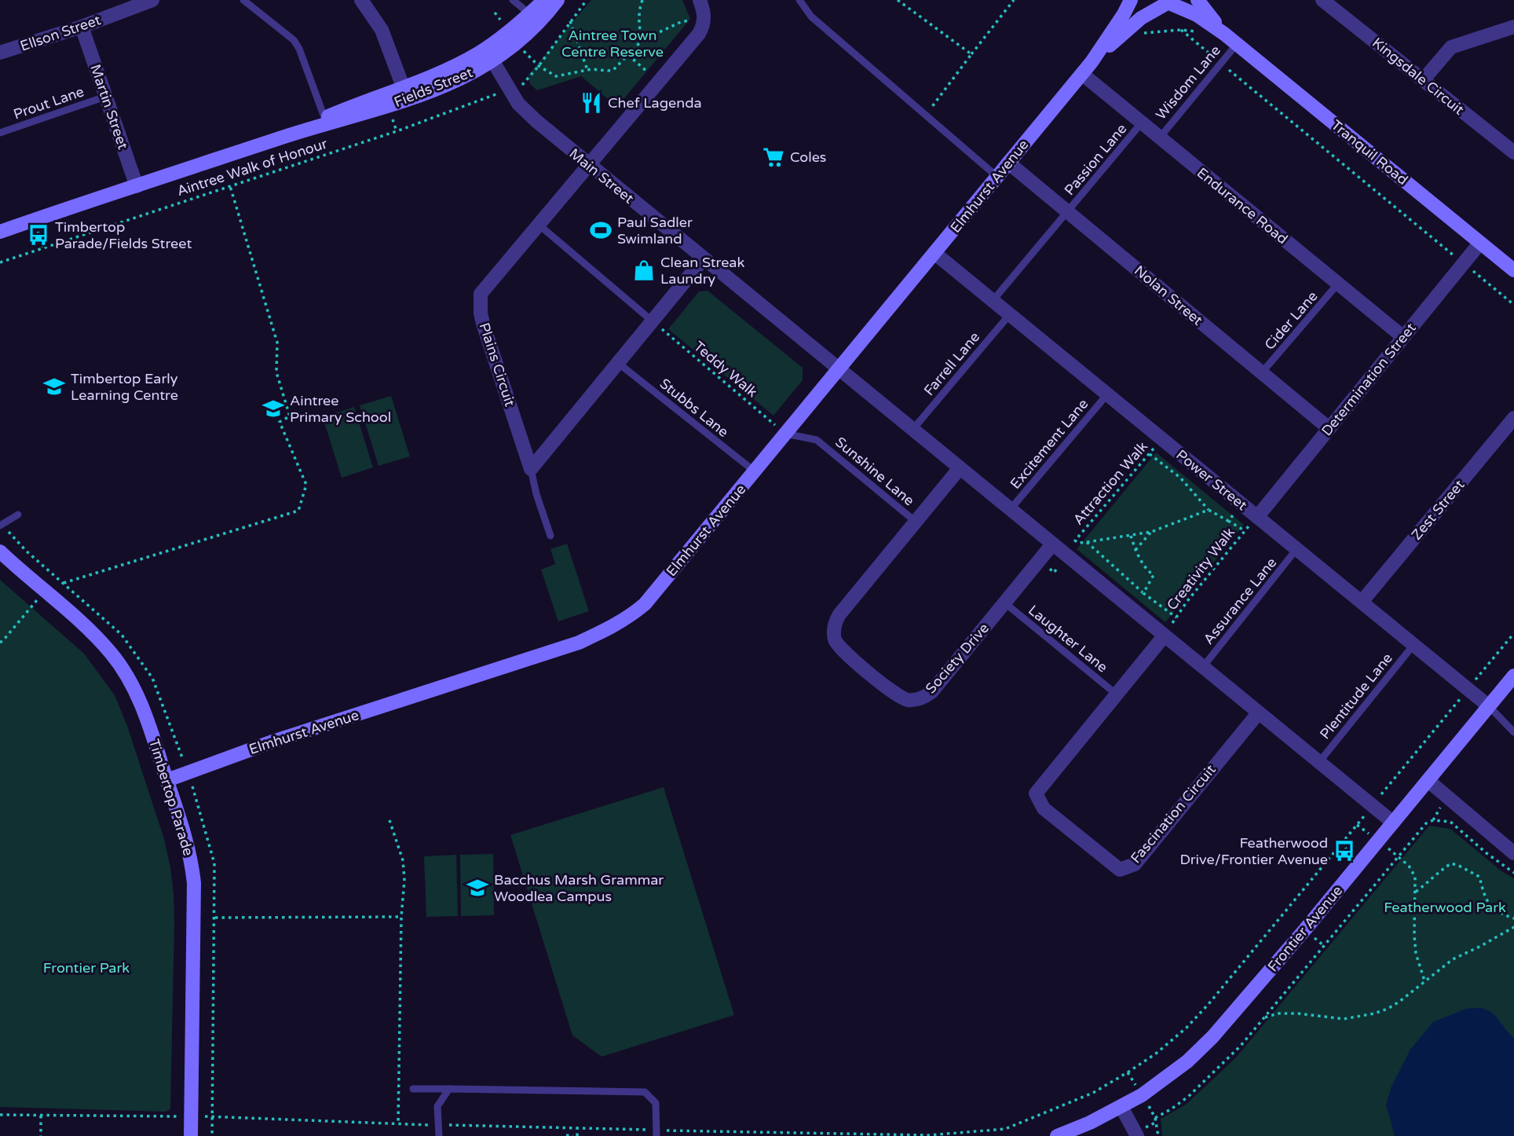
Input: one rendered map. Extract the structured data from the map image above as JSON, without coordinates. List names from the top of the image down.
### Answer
{
  "streets": {
    "street": [
      "Ellson Street",
      "Kingsdale Circuit",
      "Fields Street",
      "Martin Street",
      "Tranquil Road",
      "Main Street",
      "Elmhurst Avenue",
      "Endurance Road",
      "Nolan Street",
      "Plains Circuit",
      "Determination Street",
      "Power Street",
      "Zest Street",
      "Society Drive",
      "Timbertop Parade",
      "Fascination Circuit",
      "Frontier Avenue"
    ],
    "lane": [
      "Wisdom Lane",
      "Prout Lane",
      "Passion Lane",
      "Cider Lane",
      "Farrell Lane",
      "Stubbs Lane",
      "Excitement Lane",
      "Sunshine Lane",
      "Assurance Lane",
      "Laughter Lane",
      "Plentitude Lane"
    ],
    "path": [
      "Aintree Walk of Honour",
      "Teddy Walk",
      "Attraction Walk",
      "Creativity Walk"
    ]
  },
  "crossings": [
    ["Ellson Street", "Martin Street"],
    ["Wisdom Lane", "Tranquil Road"],
    ["Wisdom Lane", "Endurance Road"],
    ["Fields Street", "Martin Street"],
    ["Fields Street", "Main Street"],
    ["Prout Lane", "Martin Street"],
    ["Tranquil Road", "Determination Street"],
    ["Passion Lane", "Endurance Road"],
    ["Passion Lane", "Nolan Street"],
    ["Passion Lane", "Power Street"],
    ["Aintree Walk of Honour", "Main Street"],
    ["Main Street", "Elmhurst Avenue"],
    ["Main Street", "Farrell Lane"],
    ["Main Street", "Plains Circuit"],
    ["Main Street", "Excitement Lane"],
    ["Main Street", "Creativity Walk"],
    ["Main Street", "Assurance Lane"],
    ["Main Street", "Society Drive"],
    ["Main Street", "Plentitude Lane"],
    ["Main Street", "Fascination Circuit"],
    ["Main Street", "Frontier Avenue"],
    ["Elmhurst Avenue", "Endurance Road"],
    ["Elmhurst Avenue", "Nolan Street"],
    ["Elmhurst Avenue", "Teddy Walk"],
    ["Elmhurst Avenue", "Stubbs Lane"],
    ["Elmhurst Avenue", "Sunshine Lane"],
    ["Elmhurst Avenue", "Power Street"],
    ["Elmhurst Avenue", "Timbertop Parade"],
    ["Endurance Road", "Cider Lane"],
    ["Endurance Road", "Determination Street"],
    ["Nolan Street", "Cider Lane"],
    ["Nolan Street", "Determination Street"],
    ["Farrell Lane", "Power Street"],
    ["Teddy Walk", "Sunshine Lane"],
    ["Determination Street", "Power Street"],
    ["Determination Street", "Creativity Walk"],
    ["Excitement Lane", "Power Street"],
    ["Sunshine Lane", "Society Drive"],
    ["Power Street", "Attraction Walk"],
    ["Power Street", "Zest Street"],
    ["Power Street", "Creativity Walk"],
    ["Power Street", "Assurance Lane"],
    ["Power Street", "Plentitude Lane"],
    ["Power Street", "Frontier Avenue"],
    ["Creativity Walk", "Fascination Circuit"],
    ["Laughter Lane", "Society Drive"],
    ["Laughter Lane", "Fascination Circuit"]
  ],
  "parks": ["Aintree Town Centre Reserve", "Featherwood Park", "Frontier Park"],
  "places": {
    "restaurant": ["Chef Lagenda"],
    "supermarket": ["Coles"],
    "sports": ["Paul Sadler Swimland"],
    "bus stop": ["Timbertop Parade/Fields Street", "Featherwood Drive/Frontier Avenue"],
    "shop": ["Clean Streak Laundry"],
    "school or university": ["Timbertop Early Learning Centre", "Aintree Primary School", "Bacchus Marsh Grammar Woodlea Campus"]
  }
}
